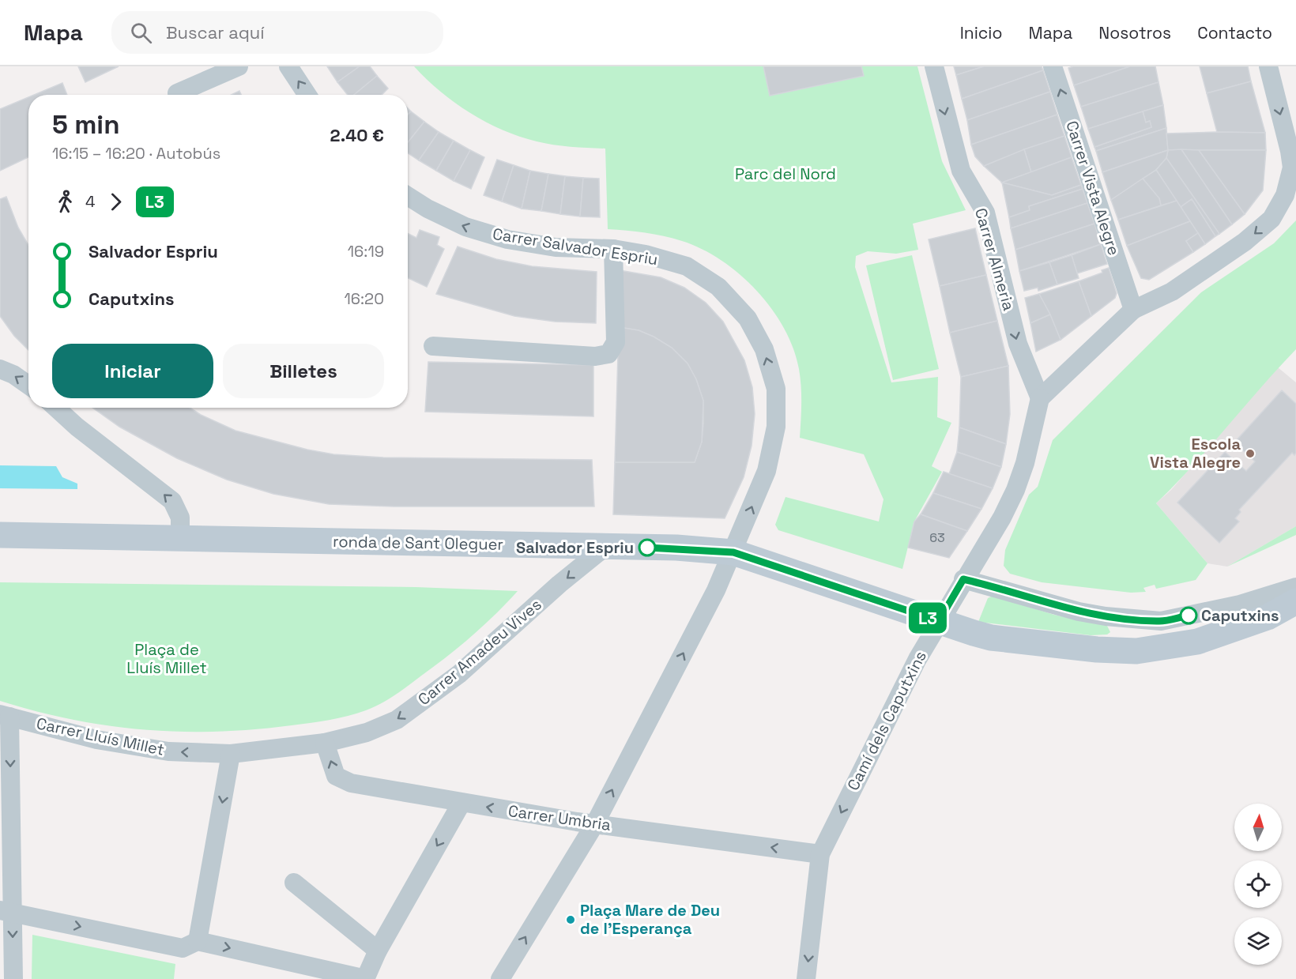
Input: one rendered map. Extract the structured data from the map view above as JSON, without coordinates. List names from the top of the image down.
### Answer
{
  "streets": {
    "street": [
      "Carrer Vista Alegre",
      "Carrer Salvador Espriu",
      "Carrer Almeria",
      "ronda de Sant Oleguer",
      "Carrer Amadeu Vives",
      "Camí dels Caputxins",
      "Carrer Lluís Millet",
      "Carrer Umbria"
    ]
  },
  "crossings": [
    ["Carrer Salvador Espriu", "ronda de Sant Oleguer"],
    ["Carrer Salvador Espriu", "Carrer Umbria"],
    ["Carrer Almeria", "Camí dels Caputxins"],
    ["ronda de Sant Oleguer", "Carrer Amadeu Vives"],
    ["ronda de Sant Oleguer", "Camí dels Caputxins"],
    ["Carrer Amadeu Vives", "Carrer Lluís Millet"],
    ["Carrer Amadeu Vives", "Carrer Umbria"],
    ["Camí dels Caputxins", "Carrer Umbria"]
  ],
  "one_way": [
    "Carrer Vista Alegre",
    "Carrer Almeria",
    "Camí dels Caputxins",
    "Carrer Lluís Millet",
    "Carrer Umbria"
  ],
  "parks": ["Parc del Nord", "Plaça de Lluís Millet"],
  "places": [
    "Escola Vista Alegre",
    "Salvador Espriu",
    "Caputxins",
    "Plaça Mare de Deu de l'Esperança"
  ],
  "lines": ["bus line L3"],
  "house_numbers": ["63"],
  "north": "top",
  "page": {
    "header": "Mapa",
    "search": "Buscar aquí",
    "nav": [
      "Inicio",
      "Mapa",
      "Nosotros",
      "Contacto"
    ],
    "on_map": "L3",
    "heading": ["5 min", "16:15 – 16:20 · Autobús", "2.40 €"],
    "legs": ["4", "L3"],
    "list": [
      {
        "name": "Salvador Espriu",
        "value": "16:19"
      },
      {
        "name": "Caputxins",
        "value": "16:20"
      }
    ],
    "buttons": ["Iniciar", "Billetes"]
  }
}
